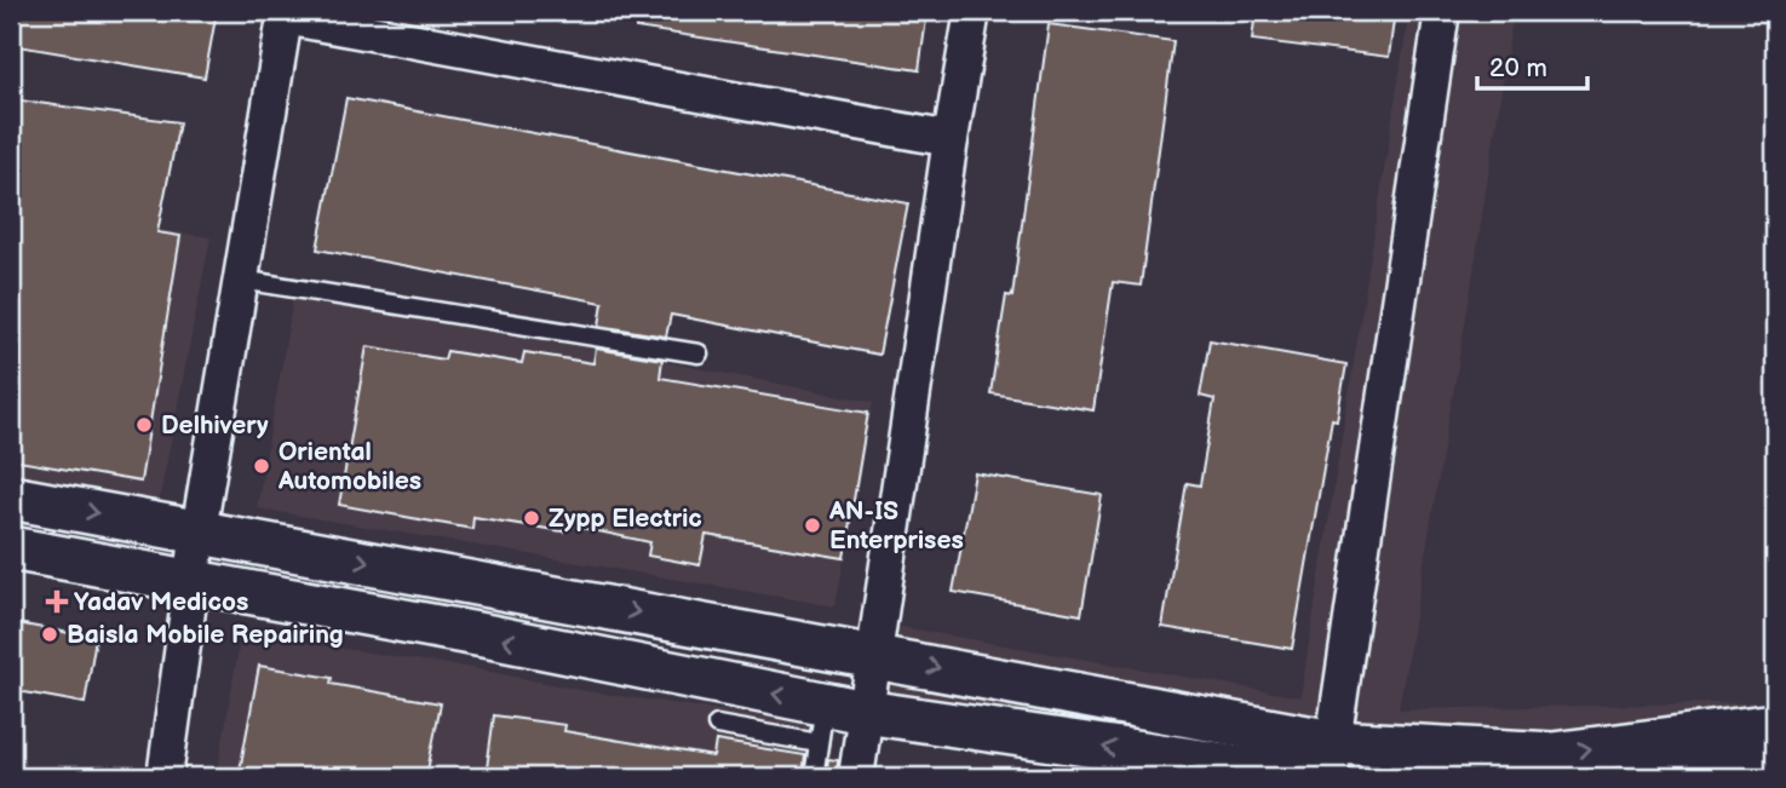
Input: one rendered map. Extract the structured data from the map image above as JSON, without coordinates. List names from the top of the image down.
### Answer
{
  "places": {
    "other": [
      "Delhivery",
      "Oriental Automobiles",
      "Zypp Electric",
      "AN-IS Enterprises",
      "Baisla Mobile Repairing"
    ],
    "health": ["Yadav Medicos"]
  },
  "scale_bar": "20 m"
}
